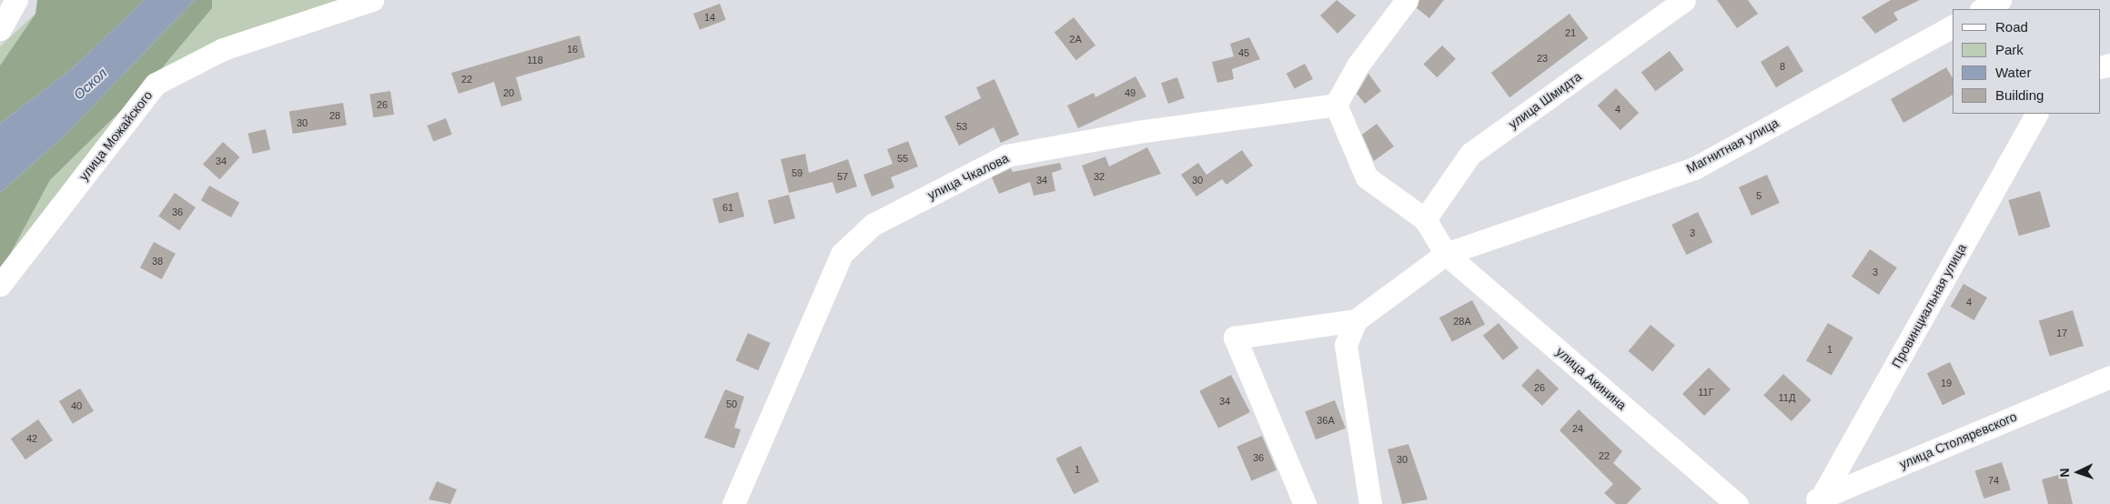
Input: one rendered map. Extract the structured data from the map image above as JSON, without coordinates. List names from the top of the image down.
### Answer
{
  "streets": {
    "street": [
      "улица Шмидта",
      "улица Можайского",
      "Магнитная улица",
      "улица Чкалова",
      "Провинциальная улица",
      "улица Акинина",
      "улица Столяревского"
    ]
  },
  "crossings": [
    ["улица Шмидта", "улица Акинина"],
    ["Магнитная улица", "улица Акинина"],
    ["улица Чкалова", "улица Акинина"],
    ["Провинциальная улица", "улица Столяревского"]
  ],
  "water": ["Оскол"],
  "house_numbers": [
    "14",
    "21",
    "2А",
    "16",
    "45",
    "23",
    "118",
    "8",
    "22",
    "20",
    "49",
    "26",
    "4",
    "28",
    "30",
    "53",
    "55",
    "34",
    "59",
    "57",
    "32",
    "34",
    "30",
    "5",
    "61",
    "36",
    "3",
    "38",
    "3",
    "4",
    "28А",
    "17",
    "1",
    "19",
    "26",
    "11Г",
    "11Д",
    "34",
    "50",
    "40",
    "36А",
    "24",
    "42",
    "22",
    "36",
    "30",
    "1",
    "74"
  ],
  "legend": [
    "Road",
    "Park",
    "Water",
    "Building"
  ],
  "north": "left"
}
